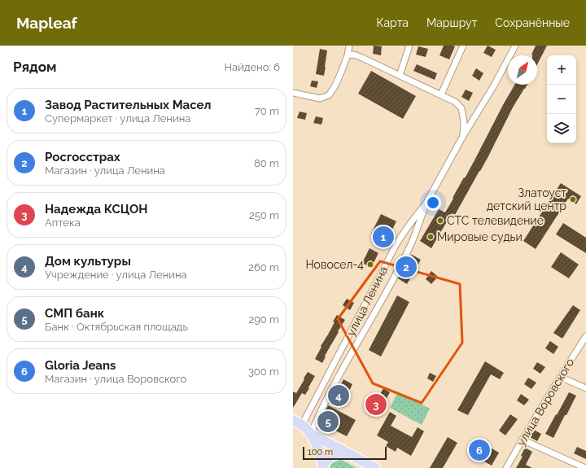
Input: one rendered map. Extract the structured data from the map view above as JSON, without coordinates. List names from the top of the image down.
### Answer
{
  "streets": {
    "street": ["улица Ленина", "улица Воровского"]
  },
  "places": [
    "Златоуст детский центр",
    "СТС телевидение",
    "Мировые судьи",
    "Новосел-4"
  ],
  "scale_bar": "100 m",
  "north": "top right",
  "page": {
    "header": "Mapleaf",
    "nav": ["Карта", "Маршрут", "Сохранённые"],
    "heading": ["Рядом", "Найдено: 6"],
    "map_buttons": ["+", "−"],
    "list": [
      {
        "mark": "1",
        "name": "Завод Растительных Масел",
        "note": "Супермаркет · улица Ленина",
        "value": "70 m"
      },
      {
        "mark": "2",
        "name": "Росгосстрах",
        "note": "Магазин · улица Ленина",
        "value": "80 m"
      },
      {
        "mark": "3",
        "name": "Надежда КСЦОН",
        "note": "Аптека",
        "value": "250 m"
      },
      {
        "mark": "4",
        "name": "Дом культуры",
        "note": "Учреждение · улица Ленина",
        "value": "260 m"
      },
      {
        "mark": "5",
        "name": "СМП банк",
        "note": "Банк · Октябрьская площадь",
        "value": "290 m"
      },
      {
        "mark": "6",
        "name": "Gloria Jeans",
        "note": "Магазин · улица Воровского",
        "value": "300 m"
      }
    ],
    "pins": [
      "1",
      "2",
      "4",
      "3",
      "5",
      "6"
    ],
    "scale": "100 m"
  }
}
